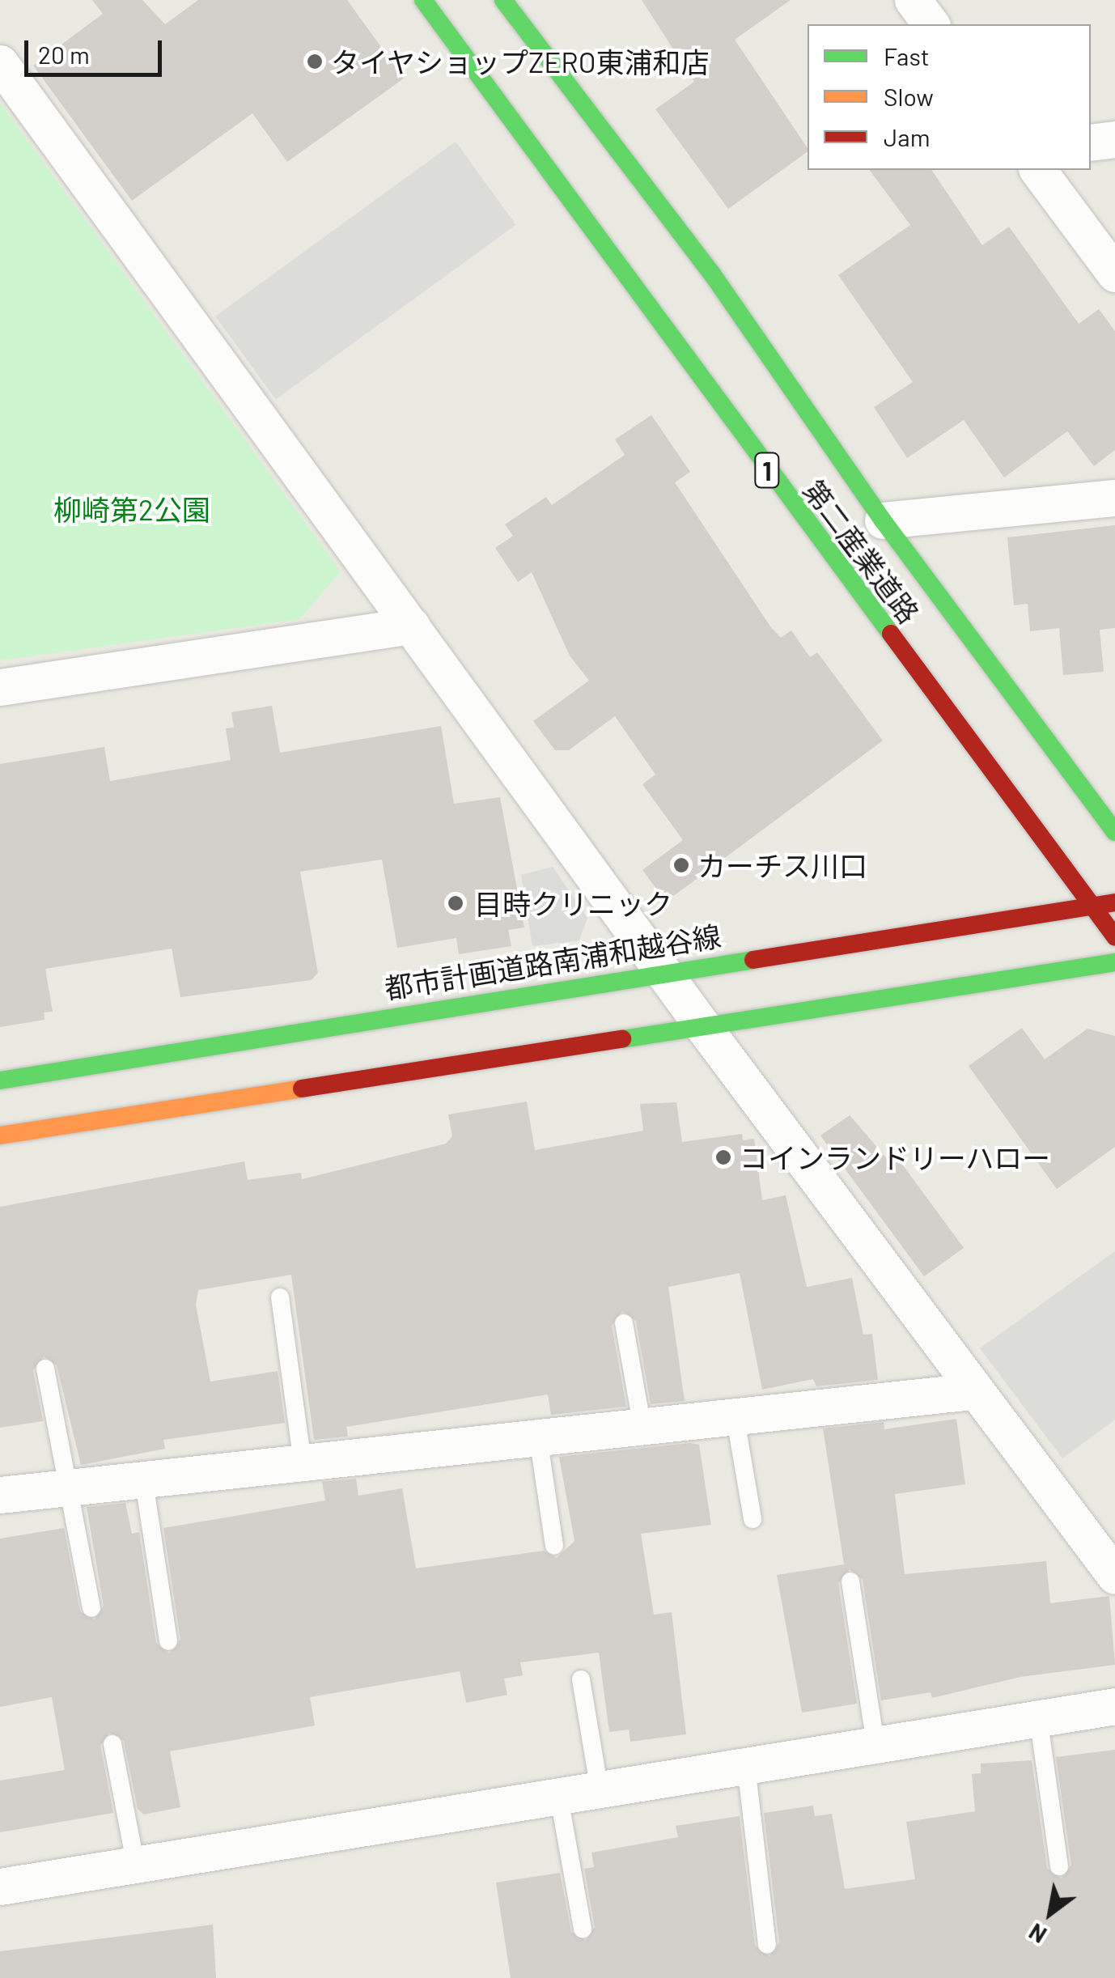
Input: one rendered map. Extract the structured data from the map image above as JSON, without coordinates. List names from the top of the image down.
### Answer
{
  "streets": {
    "street": ["1", "第二産業道路", "都市計画道路南浦和越谷線"]
  },
  "crossings": [
    ["第二産業道路", "都市計画道路南浦和越谷線"]
  ],
  "parks": ["柳崎第2公園"],
  "places": [
    "タイヤショップZERO東浦和店",
    "カーチス川口",
    "目時クリニック",
    "コインランドリーハロー"
  ],
  "legend": ["Fast", "Slow", "Jam"],
  "scale_bar": "20 m",
  "north": "bottom left"
}
